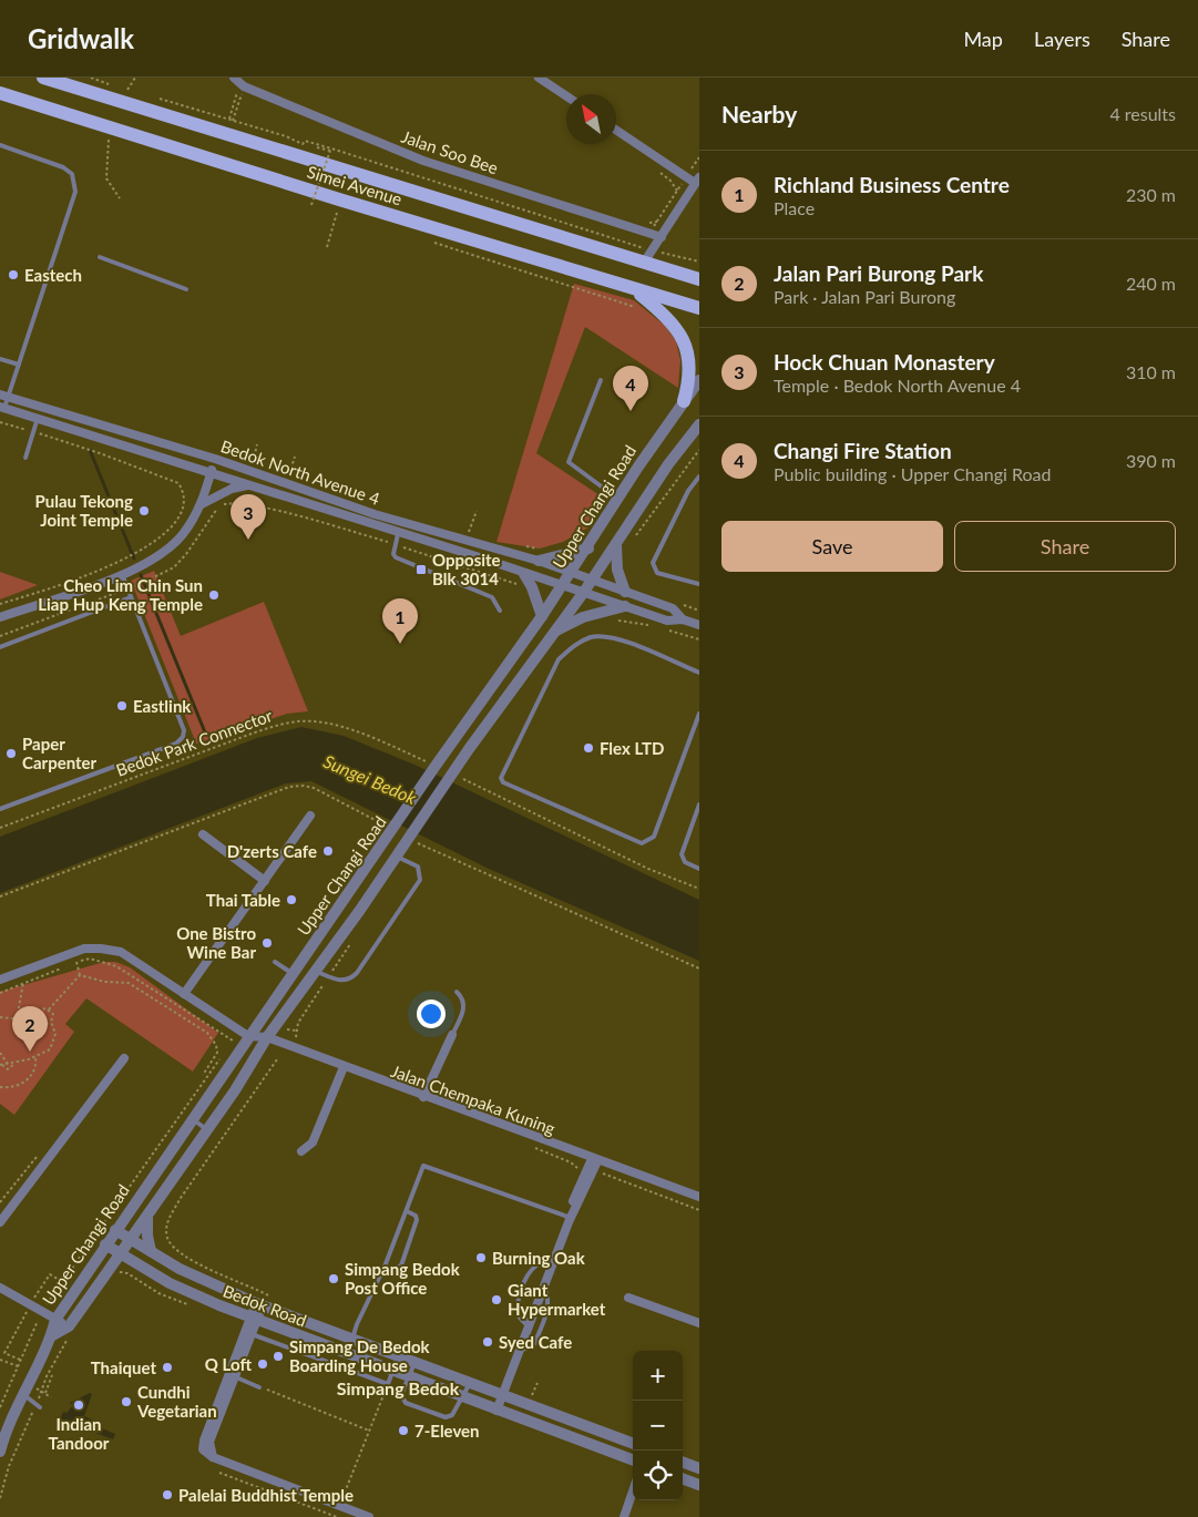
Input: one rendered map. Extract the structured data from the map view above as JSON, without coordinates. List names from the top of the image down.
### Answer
{
  "streets": {
    "main road": ["Simei Avenue"],
    "street": [
      "Jalan Soo Bee",
      "Bedok North Avenue 4",
      "Upper Changi Road",
      "Jalan Chempaka Kuning",
      "Bedok Road"
    ],
    "path": ["Bedok Park Connector"]
  },
  "crossings": [
    ["Bedok North Avenue 4", "Upper Changi Road"],
    ["Upper Changi Road", "Bedok Park Connector"],
    ["Upper Changi Road", "Jalan Chempaka Kuning"],
    ["Upper Changi Road", "Bedok Road"]
  ],
  "districts": ["Simpang Bedok"],
  "water": ["Sungei Bedok"],
  "places": {
    "other": [
      "Eastech",
      "Pulau Tekong Joint Temple",
      "Cheo Lim Chin Sun Liap Hup Keng Temple",
      "Eastlink",
      "Flex LTD",
      "Paper Carpenter",
      "D'zerts Cafe",
      "Thai Table",
      "One Bistro Wine Bar",
      "Burning Oak",
      "Simpang Bedok Post Office",
      "Giant Hypermarket",
      "Syed Cafe",
      "Simpang De Bedok Boarding House",
      "Q Loft",
      "Thaiquet",
      "Cundhi Vegetarian",
      "Indian Tandoor",
      "7-Eleven",
      "Palelai Buddhist Temple"
    ],
    "transit": ["Opposite Blk 3014"]
  },
  "north": "top left",
  "page": {
    "header": "Gridwalk",
    "nav": ["Map", "Layers", "Share"],
    "heading": ["Nearby", "4 results"],
    "list": [
      {
        "mark": "1",
        "name": "Richland Business Centre",
        "note": "Place",
        "value": "230 m"
      },
      {
        "mark": "2",
        "name": "Jalan Pari Burong Park",
        "note": "Park · Jalan Pari Burong",
        "value": "240 m"
      },
      {
        "mark": "3",
        "name": "Hock Chuan Monastery",
        "note": "Temple · Bedok North Avenue 4",
        "value": "310 m"
      },
      {
        "mark": "4",
        "name": "Changi Fire Station",
        "note": "Public building · Upper Changi Road",
        "value": "390 m"
      }
    ],
    "pins": [
      "4",
      "3",
      "1",
      "2"
    ],
    "buttons": ["Save", "Share"],
    "map_buttons": ["+", "−"]
  }
}
